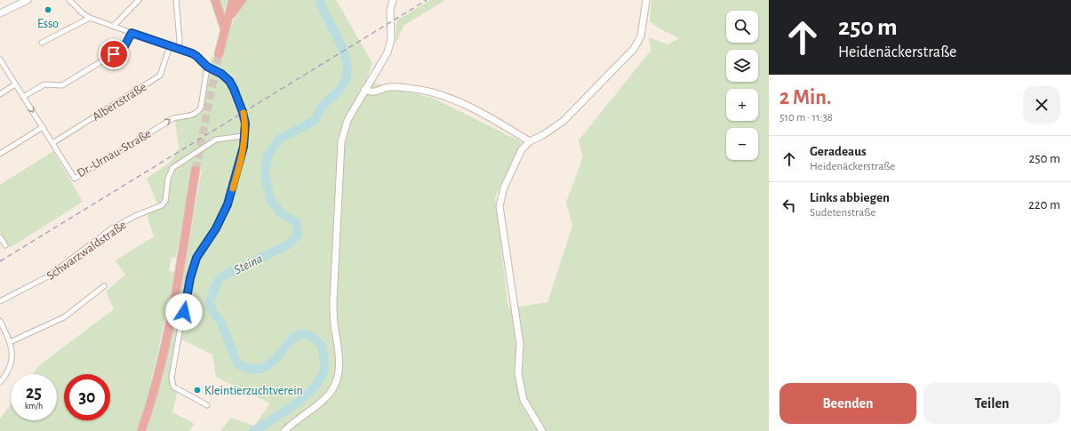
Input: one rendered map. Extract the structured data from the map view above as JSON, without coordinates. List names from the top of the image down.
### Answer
{
  "streets": {
    "street": ["Albertstraße", "Dr.-Urnau-Straße", "Schwarzwaldstraße"]
  },
  "crossings": [
    ["Albertstraße", "Dr.-Urnau-Straße"]
  ],
  "water": ["Steina"],
  "places": ["Esso", "Kleintierzuchtverein"],
  "page": {
    "turn": ["250 m", "Heidenäckerstraße"],
    "map_buttons": ["+", "−"],
    "heading": ["2 Min.", "510 m · 11:38"],
    "list": [
      {
        "name": "Geradeaus",
        "note": "Heidenäckerstraße",
        "value": "250 m"
      },
      {
        "name": "Links abbiegen",
        "note": "Sudetenstraße",
        "value": "220 m"
      }
    ],
    "speed": "25 km/h",
    "limit": "30",
    "buttons": ["Beenden", "Teilen"]
  }
}
